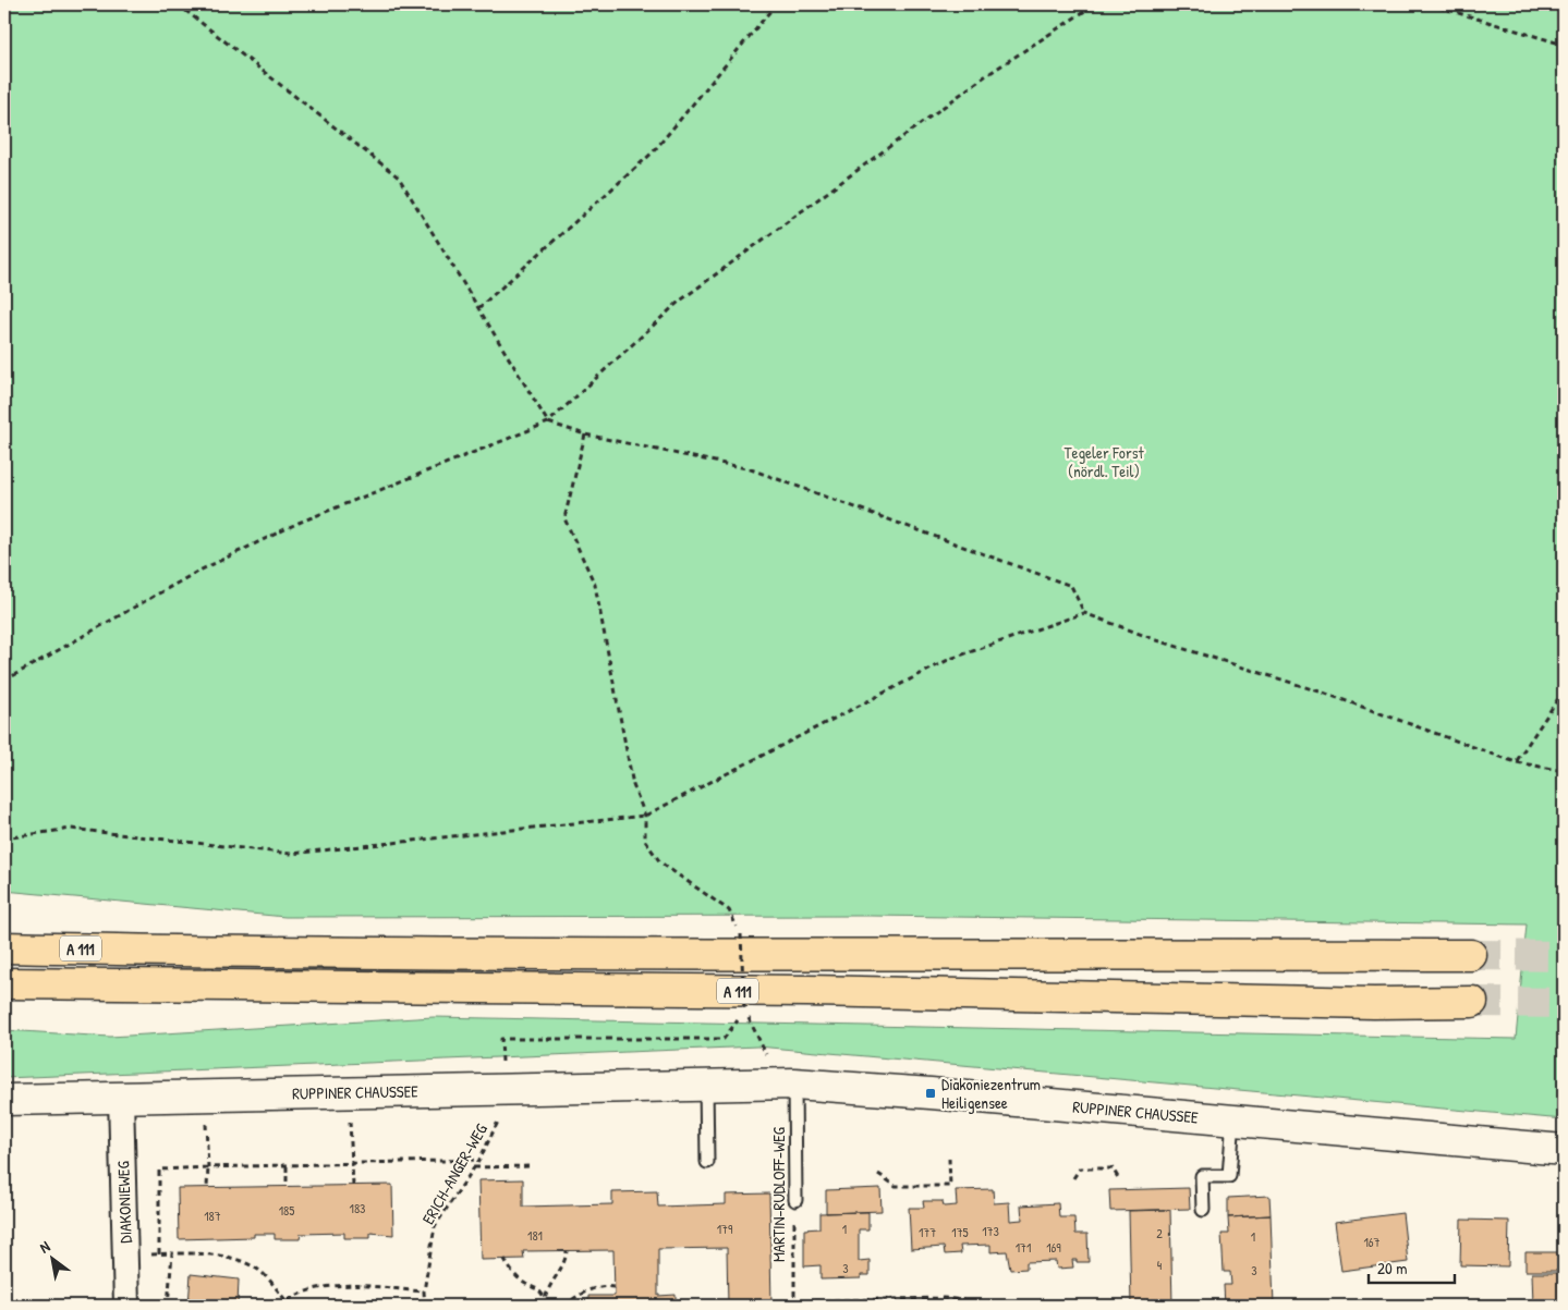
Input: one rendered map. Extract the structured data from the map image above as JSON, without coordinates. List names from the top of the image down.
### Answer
{
  "streets": {
    "highway": ["A 111"],
    "street": ["RUPPINER CHAUSSEE", "DIAKONIEWEG"],
    "lane": ["MARTIN-RUDLOFF-WEG"],
    "path": ["ERICH-ANGER-WEG"]
  },
  "crossings": [
    ["RUPPINER CHAUSSEE", "ERICH-ANGER-WEG"],
    ["RUPPINER CHAUSSEE", "MARTIN-RUDLOFF-WEG"],
    ["RUPPINER CHAUSSEE", "DIAKONIEWEG"]
  ],
  "parks": ["Tegeler Forst (nördl. Teil)"],
  "places": {
    "transit": ["Diakoniezentrum Heiligensee"]
  },
  "house_numbers": [
    "183",
    "185",
    "187",
    "179",
    "1",
    "173",
    "177",
    "175",
    "2",
    "181",
    "1",
    "167",
    "171",
    "169",
    "4",
    "3",
    "3"
  ],
  "scale_bar": "20 m",
  "north": "top left"
}
